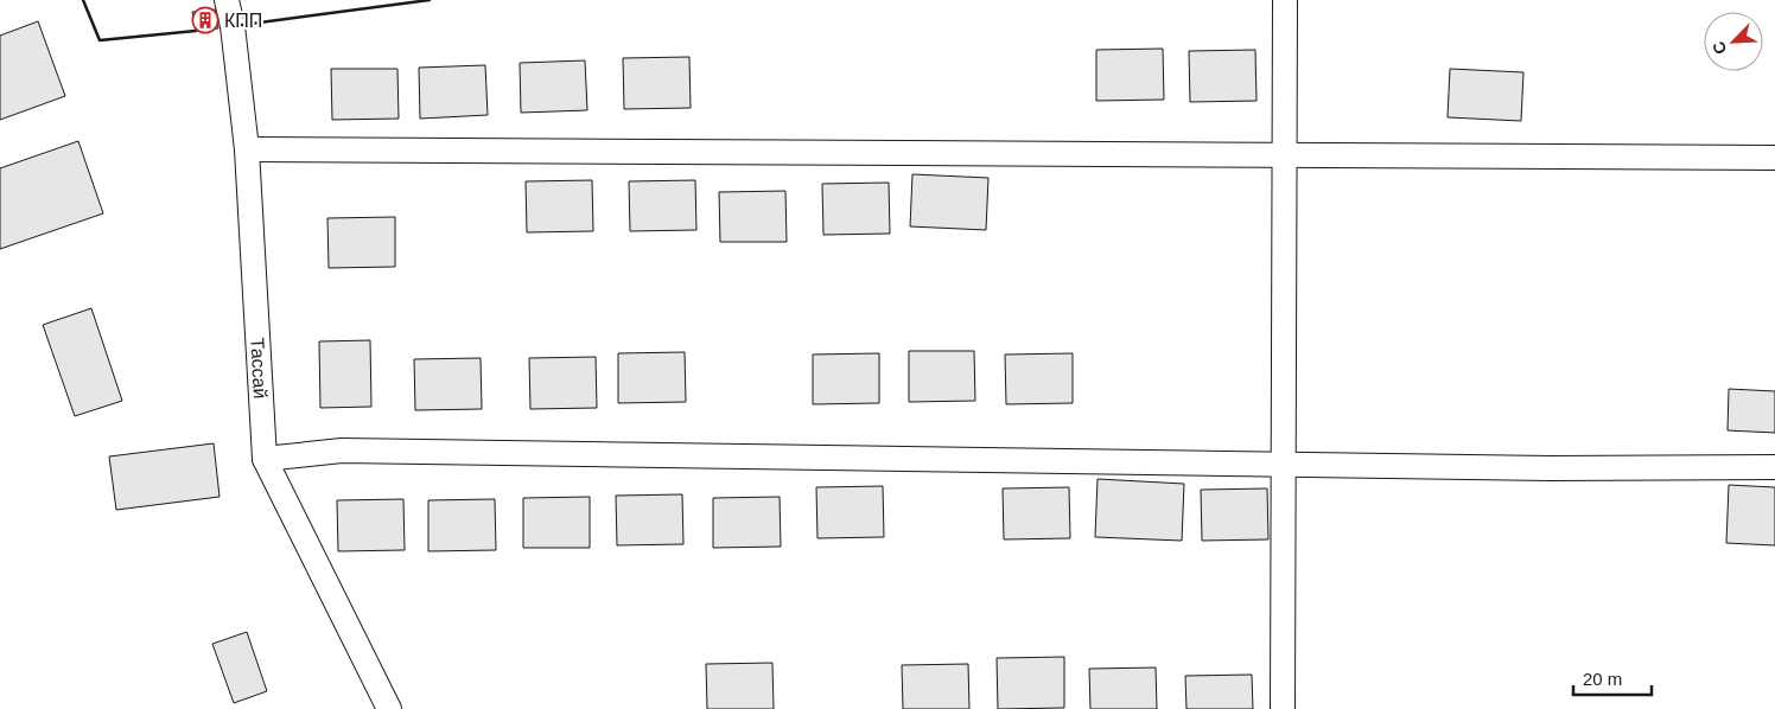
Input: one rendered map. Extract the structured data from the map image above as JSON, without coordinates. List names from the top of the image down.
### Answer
{
  "streets": {
    "street": ["Тассай"]
  },
  "places": {
    "building": ["КПП"]
  },
  "scale_bar": "20 m",
  "north": "bottom left"
}
